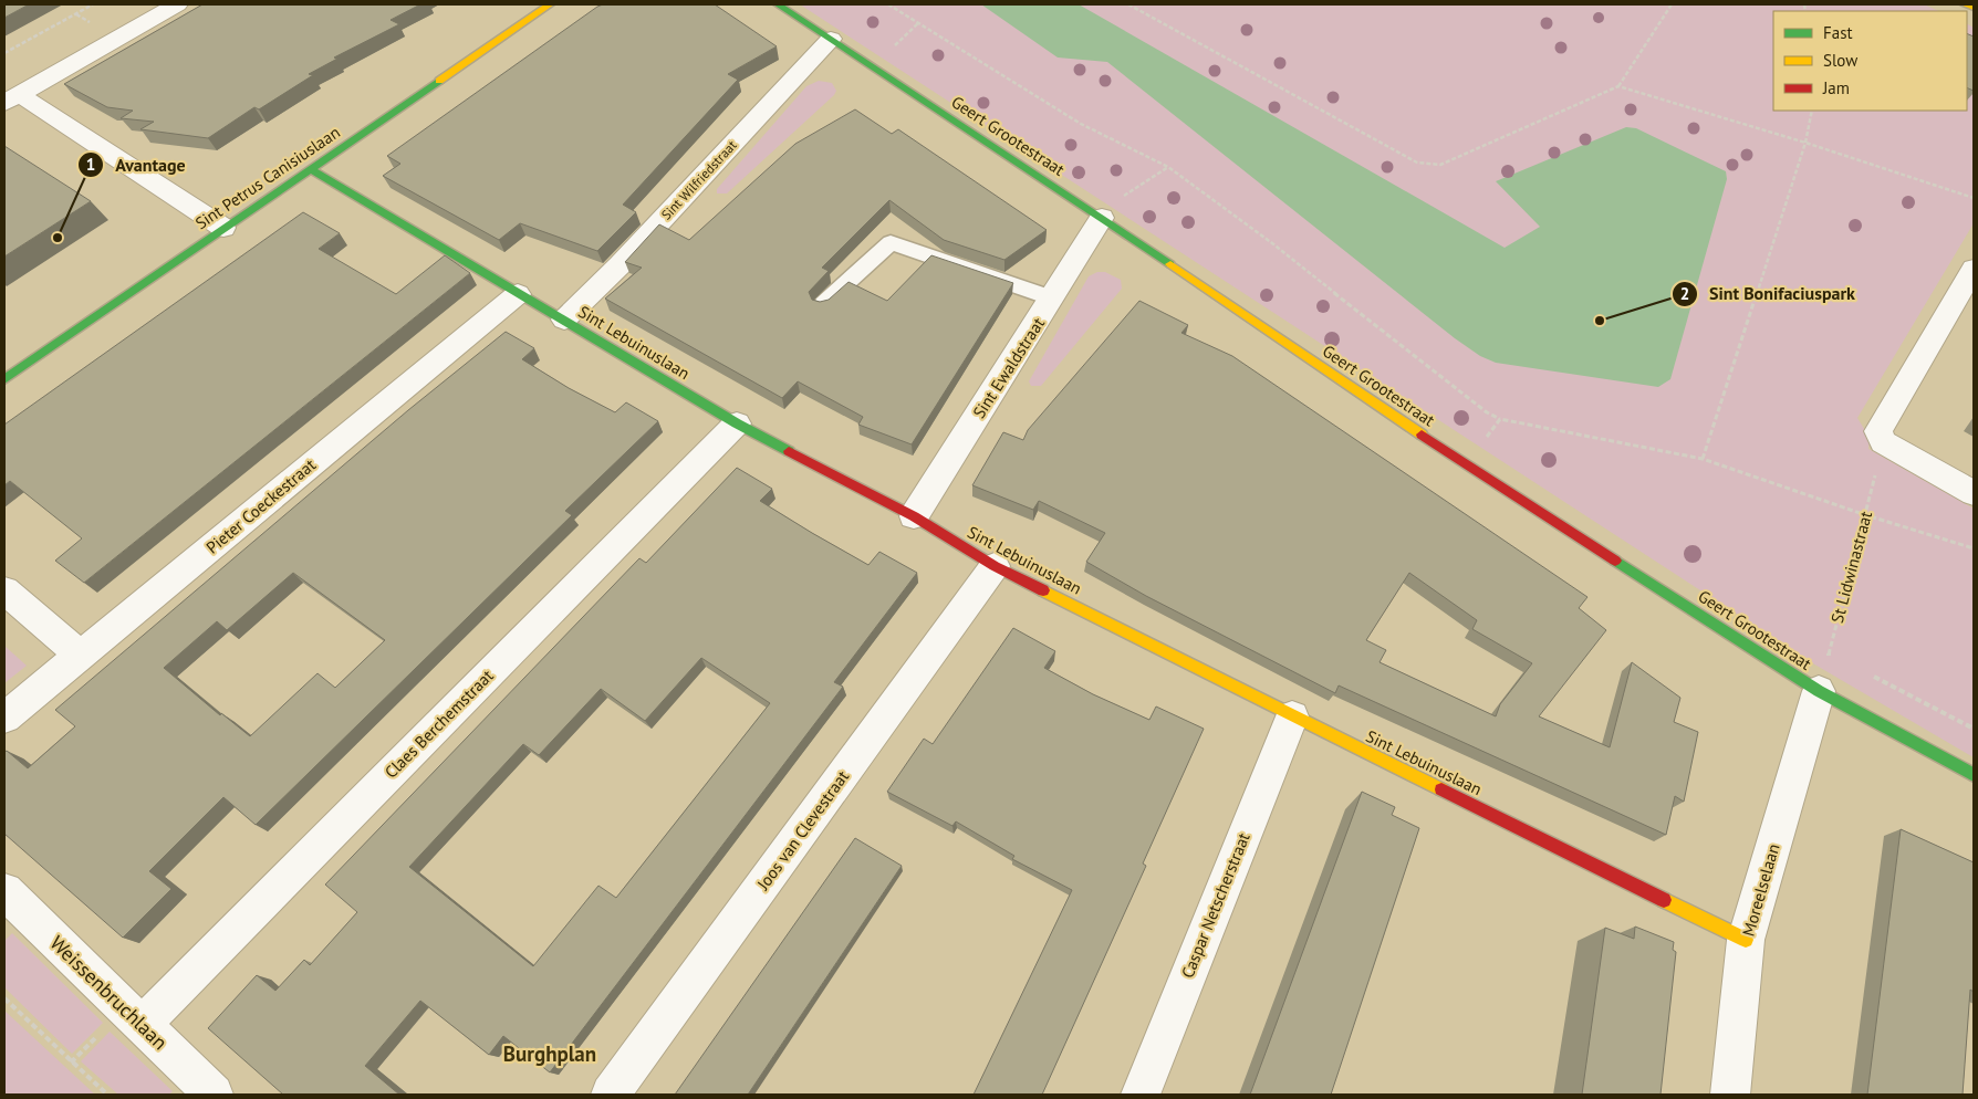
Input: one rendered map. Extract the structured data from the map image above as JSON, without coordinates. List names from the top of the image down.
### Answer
{
  "streets": {
    "street": [
      "Geert Grootestraat",
      "Sint Petrus Canisiuslaan",
      "Sint Wilfriedstraat",
      "Sint Lebuinuslaan",
      "Sint Ewaldstraat",
      "Pieter Coeckestraat",
      "Claes Berchemstraat",
      "Joos van Clevestraat",
      "Moreelselaan",
      "Caspar Netscherstraat",
      "Weissenbruchlaan"
    ],
    "path": ["St Lidwinastraat"]
  },
  "crossings": [
    ["Geert Grootestraat", "Sint Wilfriedstraat"],
    ["Geert Grootestraat", "Sint Ewaldstraat"],
    ["Geert Grootestraat", "St Lidwinastraat"],
    ["Geert Grootestraat", "Moreelselaan"],
    ["Sint Petrus Canisiuslaan", "Sint Lebuinuslaan"],
    ["Sint Wilfriedstraat", "Sint Lebuinuslaan"],
    ["Sint Lebuinuslaan", "Sint Ewaldstraat"],
    ["Sint Lebuinuslaan", "Pieter Coeckestraat"],
    ["Sint Lebuinuslaan", "Claes Berchemstraat"],
    ["Sint Lebuinuslaan", "Joos van Clevestraat"],
    ["Sint Lebuinuslaan", "Moreelselaan"],
    ["Sint Lebuinuslaan", "Caspar Netscherstraat"],
    ["St Lidwinastraat", "Moreelselaan"],
    ["Claes Berchemstraat", "Weissenbruchlaan"]
  ],
  "districts": ["Burghplan"],
  "places": ["Avantage", "Sint Bonifaciuspark"],
  "legend": ["Fast", "Slow", "Jam"]
}
